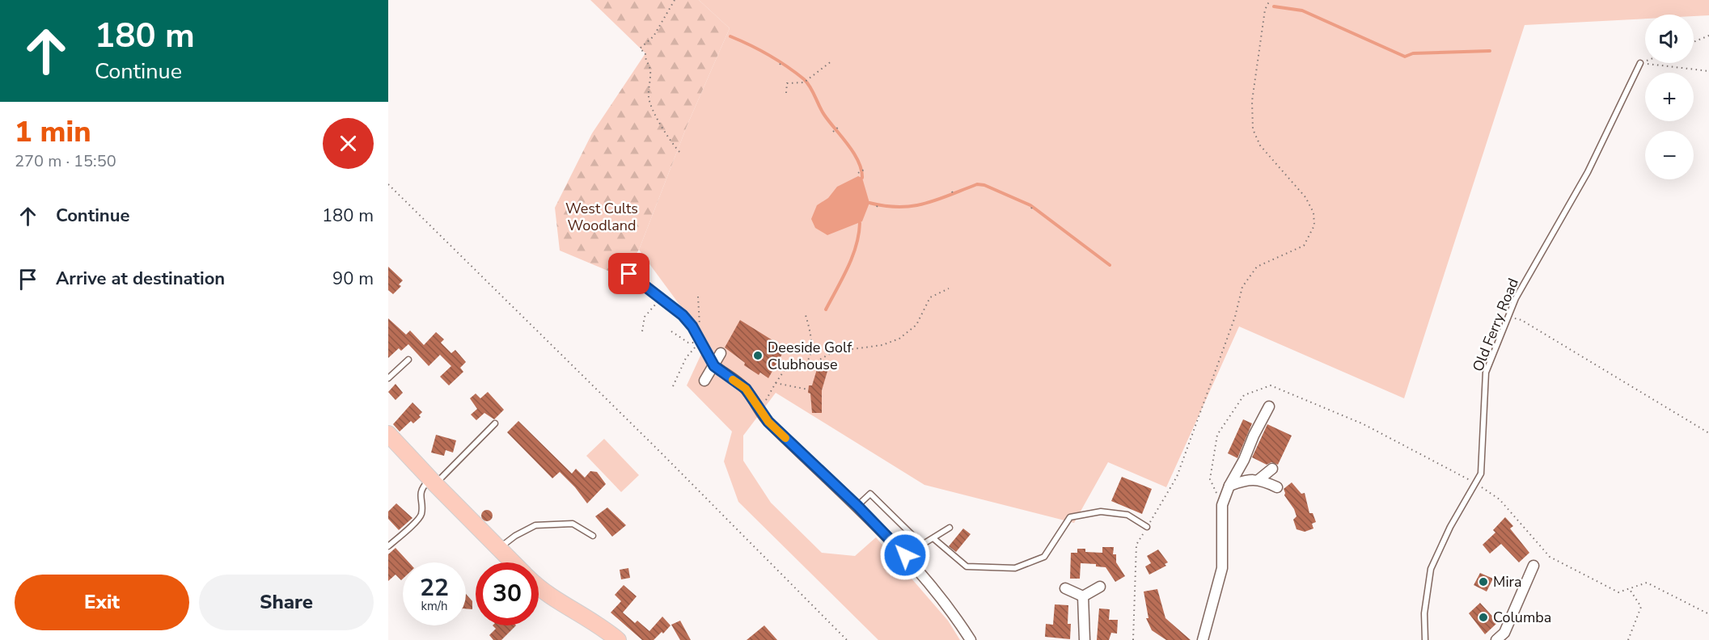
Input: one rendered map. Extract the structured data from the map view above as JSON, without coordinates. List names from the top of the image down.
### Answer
{
  "streets": {
    "lane": ["Old Ferry Road"]
  },
  "parks": ["West Cults Woodland"],
  "places": ["Deeside Golf Clubhouse", "Mira", "Columba"],
  "page": {
    "turn": ["180 m", "Continue"],
    "map_buttons": ["+", "−"],
    "heading": ["1 min", "270 m · 15:50"],
    "list": [
      {
        "name": "Continue",
        "value": "180 m"
      },
      {
        "name": "Arrive at destination",
        "value": "90 m"
      }
    ],
    "speed": "22 km/h",
    "limit": "30",
    "buttons": ["Exit", "Share"]
  }
}
